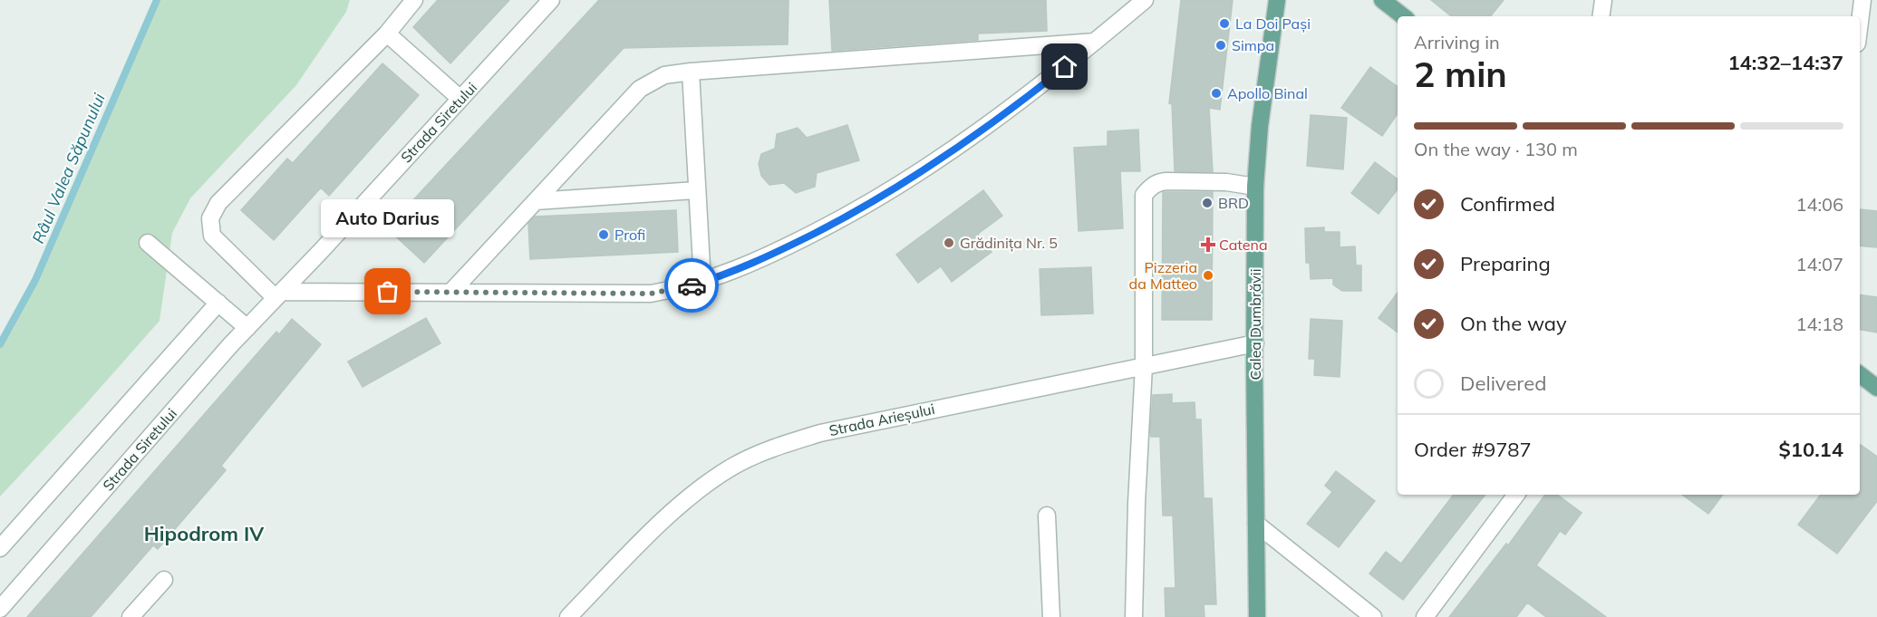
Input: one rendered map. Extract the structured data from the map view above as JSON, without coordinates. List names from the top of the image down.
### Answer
{
  "streets": {
    "main road": ["Calea Dumbrăvii"],
    "street": ["Strada Siretului", "Strada Arieșului"]
  },
  "crossings": [
    ["Calea Dumbrăvii", "Strada Arieșului"]
  ],
  "districts": ["Hipodrom IV"],
  "water": ["Râul Valea Săpunului"],
  "places": {
    "other": [
      "La Doi Pași",
      "Simpa",
      "Apollo Binal",
      "BRD",
      "Profi",
      "Grădinița Nr. 5",
      "Pizzeria da Matteo",
      "Auto Darius"
    ],
    "health": ["Catena"]
  },
  "page": {
    "heading": ["2 min", "Arriving in", "14:32–14:37"],
    "panel": ["Order #9787", "$10.14"],
    "bar": "On the way · 130 m",
    "list": [
      ["Confirmed", "14:06"],
      ["Preparing", "14:07"],
      ["On the way", "14:18"],
      "Delivered"
    ],
    "bubble": "Auto Darius"
  }
}
